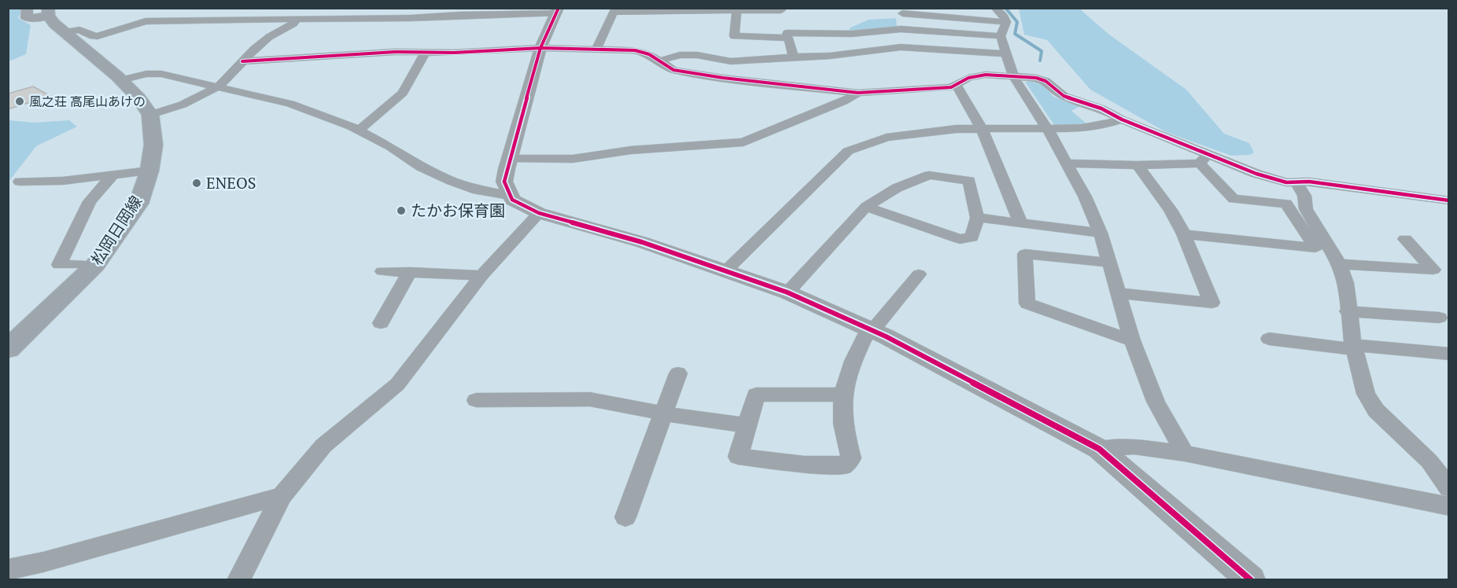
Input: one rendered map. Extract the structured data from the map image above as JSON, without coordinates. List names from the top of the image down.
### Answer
{
  "streets": {
    "main road": ["松岡日岡線"]
  },
  "places": ["風之荘 高尾山あけの", "ENEOS", "たかお保育園"]
}
